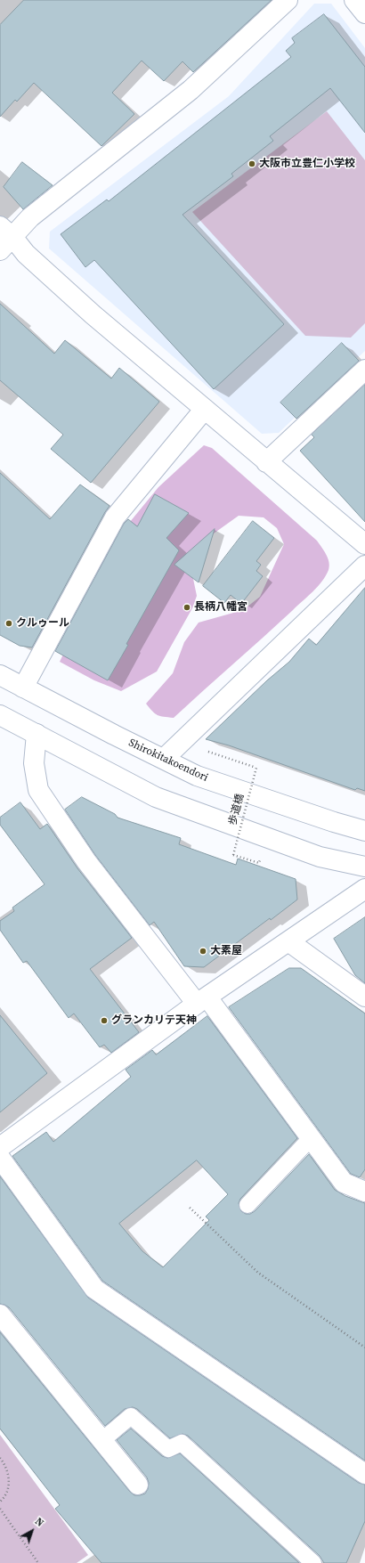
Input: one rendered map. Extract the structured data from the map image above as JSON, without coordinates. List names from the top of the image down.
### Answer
{
  "streets": {
    "street": ["Shirokitakoendori"],
    "path": ["歩道橋"]
  },
  "places": [
    "大阪市立豊仁小学校",
    "長柄八幡宮",
    "クルゥール",
    "大素屋",
    "グランカリテ天神"
  ],
  "north": "top right"
}
